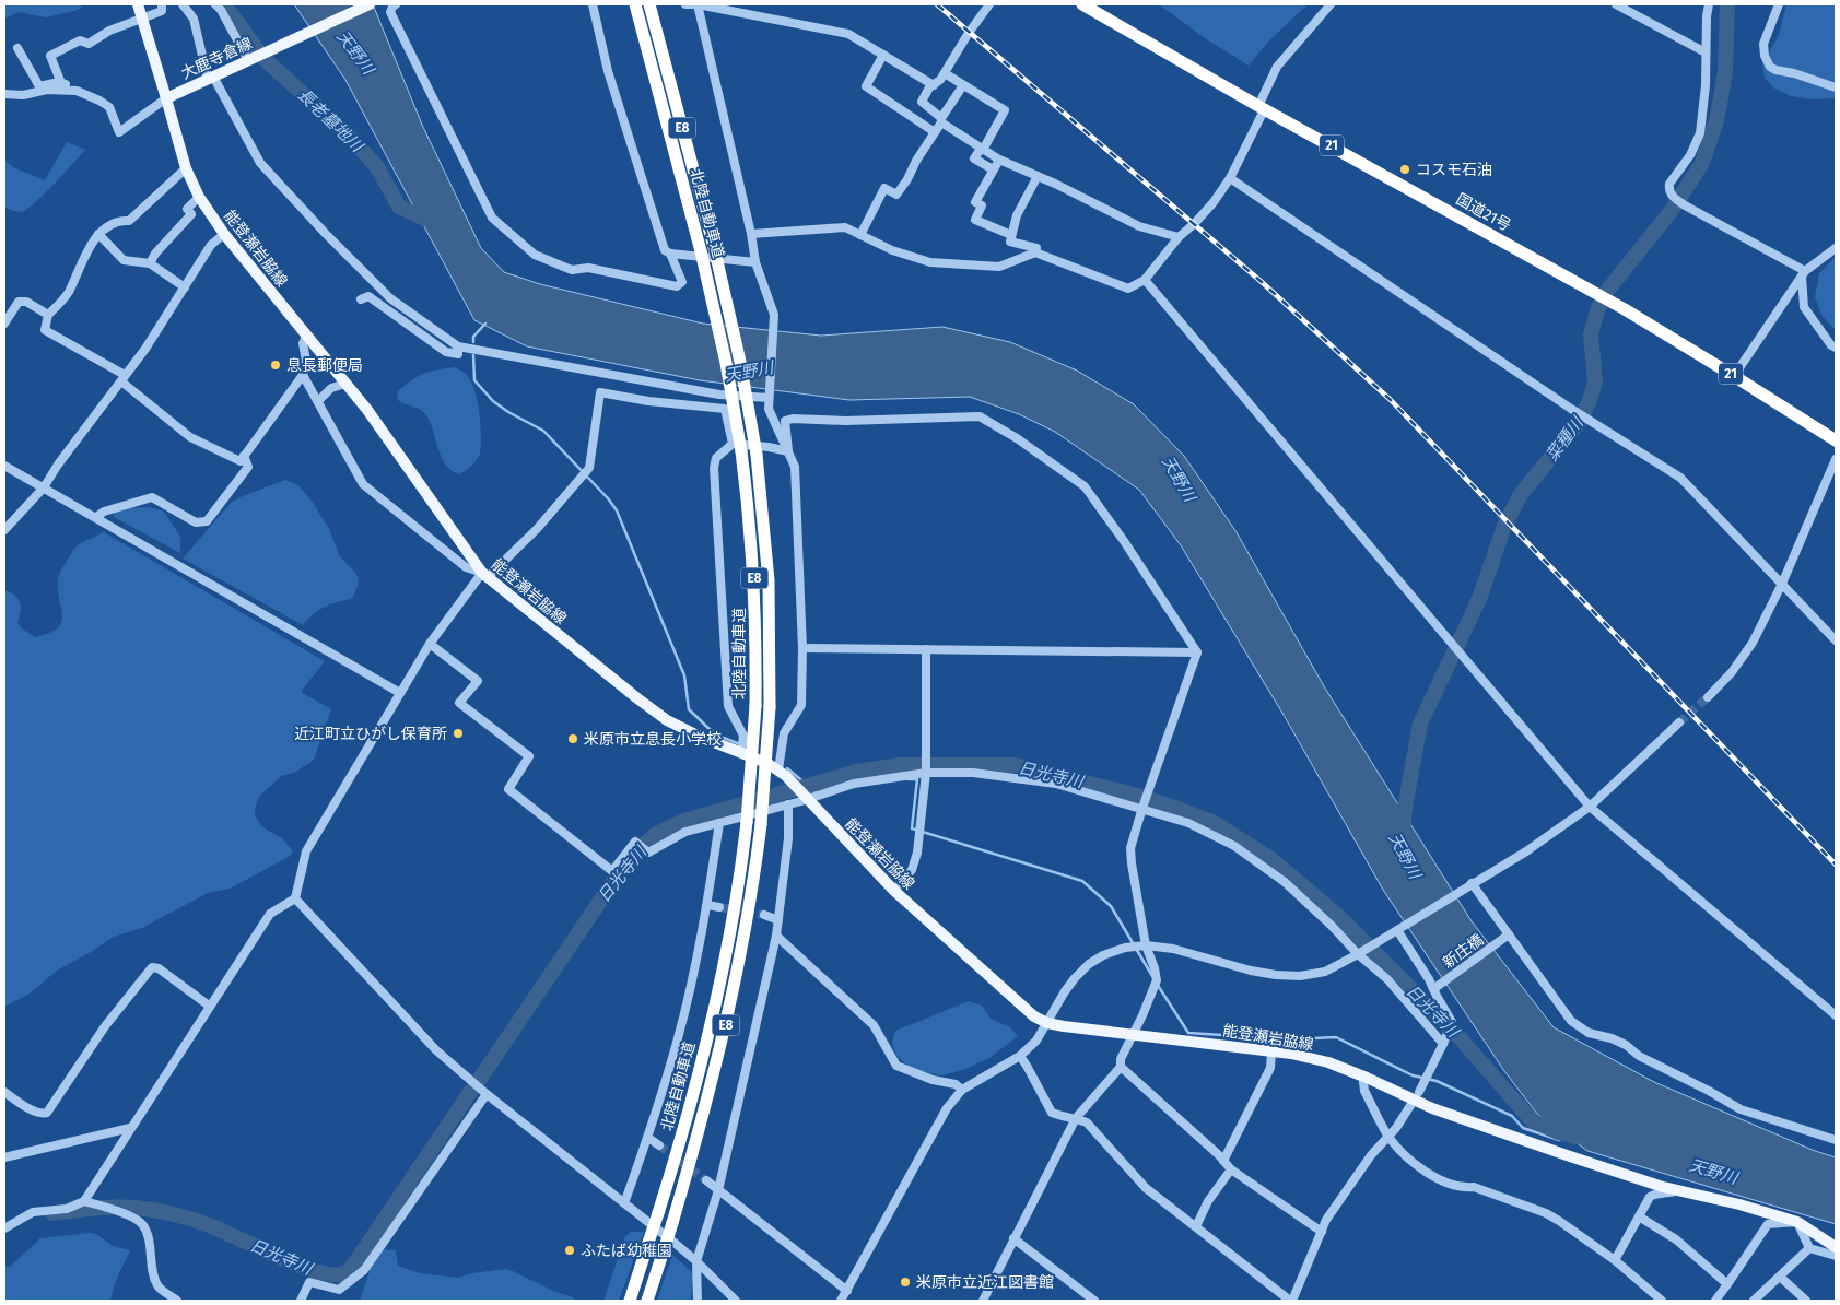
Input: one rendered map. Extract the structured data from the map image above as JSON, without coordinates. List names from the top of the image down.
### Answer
{
  "streets": {
    "highway": [
      "E8",
      "21",
      "国道21号",
      "北陸自動車道"
    ],
    "main road": ["大鹿寺倉線", "能登瀬岩脇線"],
    "street": ["新庄橋"]
  },
  "crossings": [
    ["大鹿寺倉線", "能登瀬岩脇線"]
  ],
  "water": [
    "天野川",
    "長老墓地川",
    "菜種川",
    "日光寺川"
  ],
  "places": [
    "コスモ石油",
    "息長郵便局",
    "近江町立ひがし保育所",
    "米原市立息長小学校",
    "ふたば幼稚園",
    "米原市立近江図書館"
  ]
}
